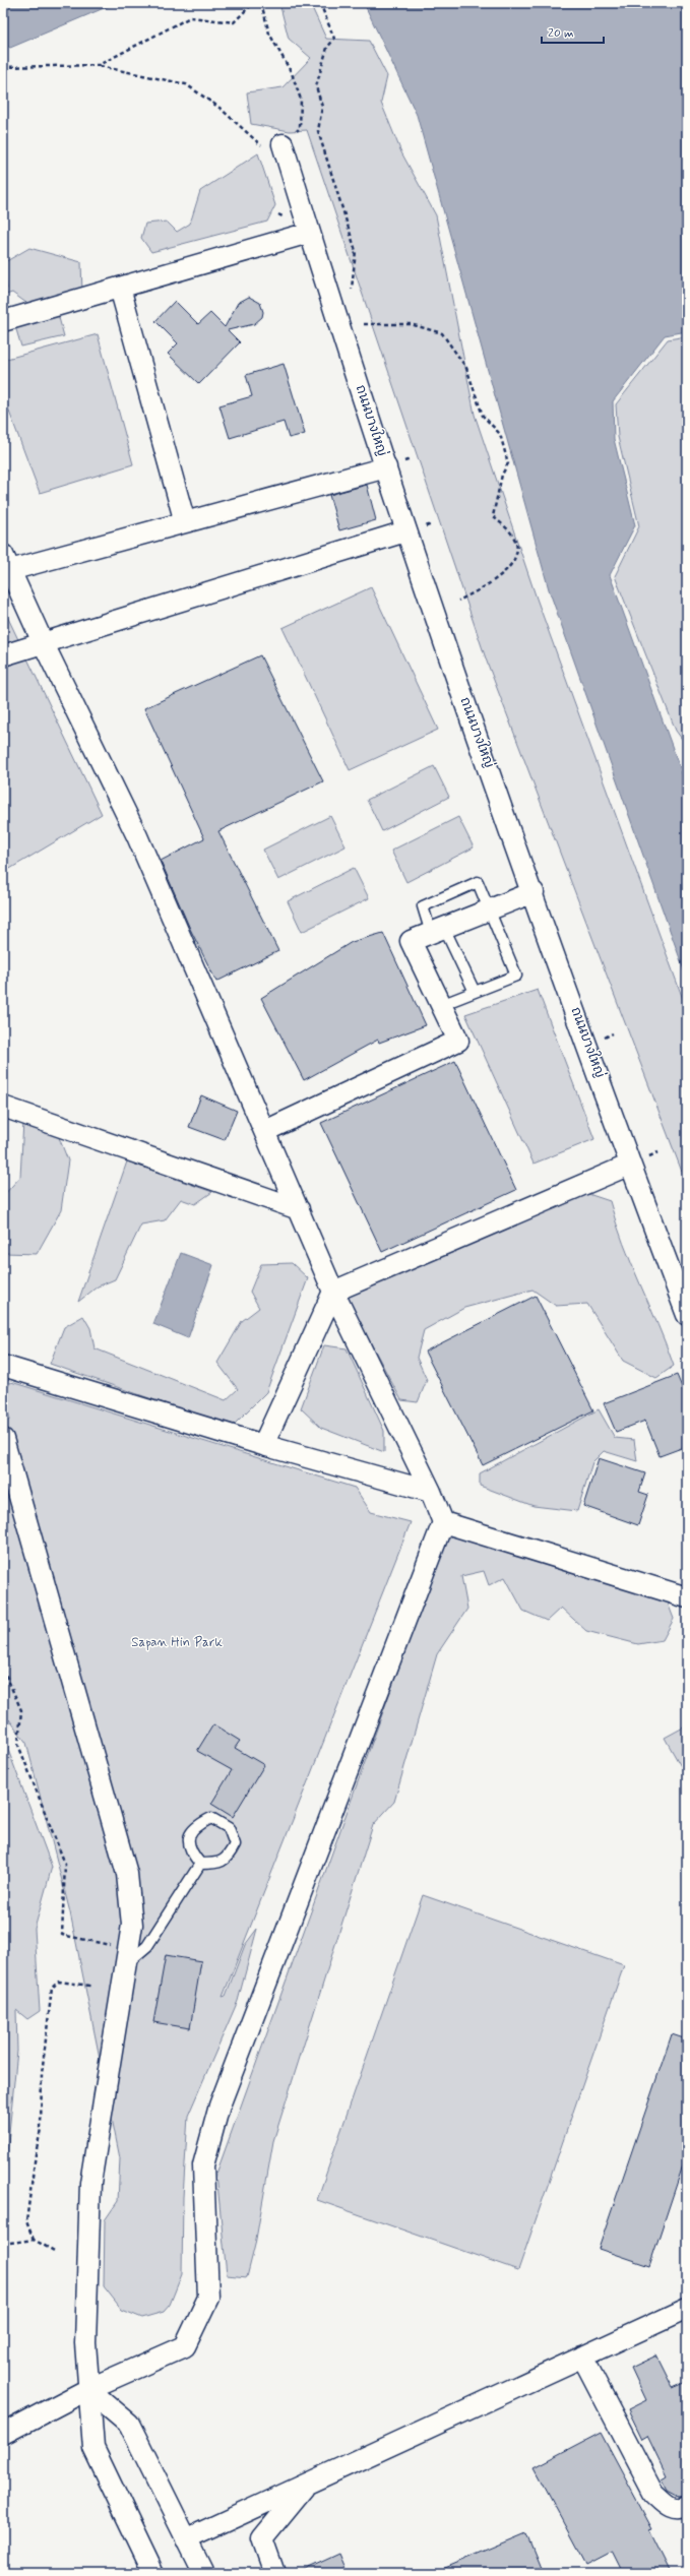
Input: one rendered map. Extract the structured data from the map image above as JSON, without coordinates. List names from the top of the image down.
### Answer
{
  "streets": {
    "street": ["ถนนบางใหญ่"]
  },
  "parks": ["Sapan Hin Park"],
  "scale_bar": "20 m"
}
